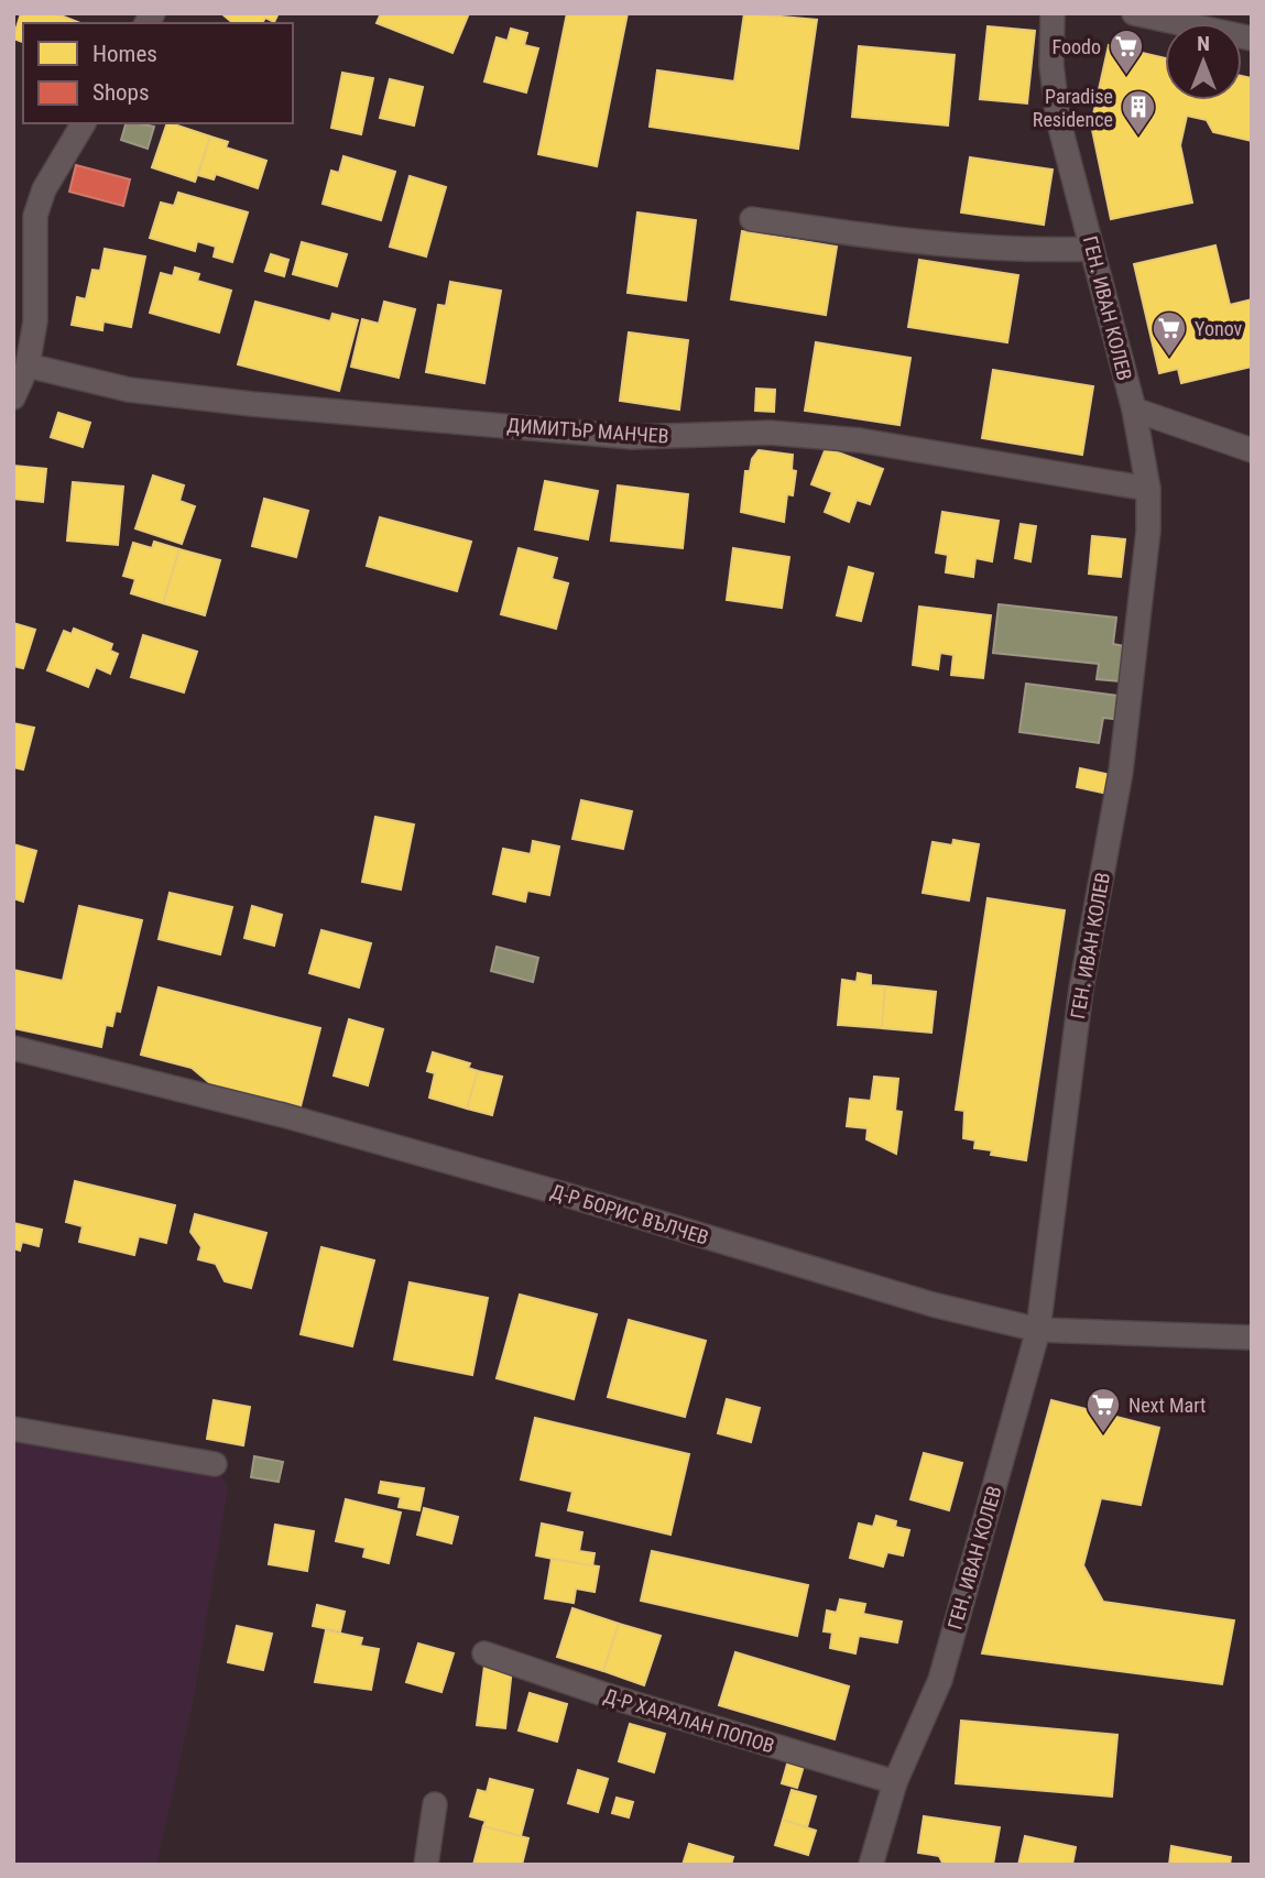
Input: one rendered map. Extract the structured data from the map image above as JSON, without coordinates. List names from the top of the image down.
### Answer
{
  "streets": {
    "street": [
      "ГЕН. ИВАН КОЛЕВ",
      "ДИМИТЪР МАНЧЕВ",
      "Д-Р БОРИС ВЪЛЧЕВ",
      "Д-Р ХАРАЛАН ПОПОВ"
    ]
  },
  "crossings": [
    ["ГЕН. ИВАН КОЛЕВ", "ДИМИТЪР МАНЧЕВ"],
    ["ГЕН. ИВАН КОЛЕВ", "Д-Р БОРИС ВЪЛЧЕВ"],
    ["ГЕН. ИВАН КОЛЕВ", "Д-Р ХАРАЛАН ПОПОВ"]
  ],
  "places": {
    "supermarket": ["Foodo", "Yonov", "Next Mart"],
    "building": ["Paradise Residence"]
  },
  "legend": ["Homes", "Shops"],
  "north": "top"
}
